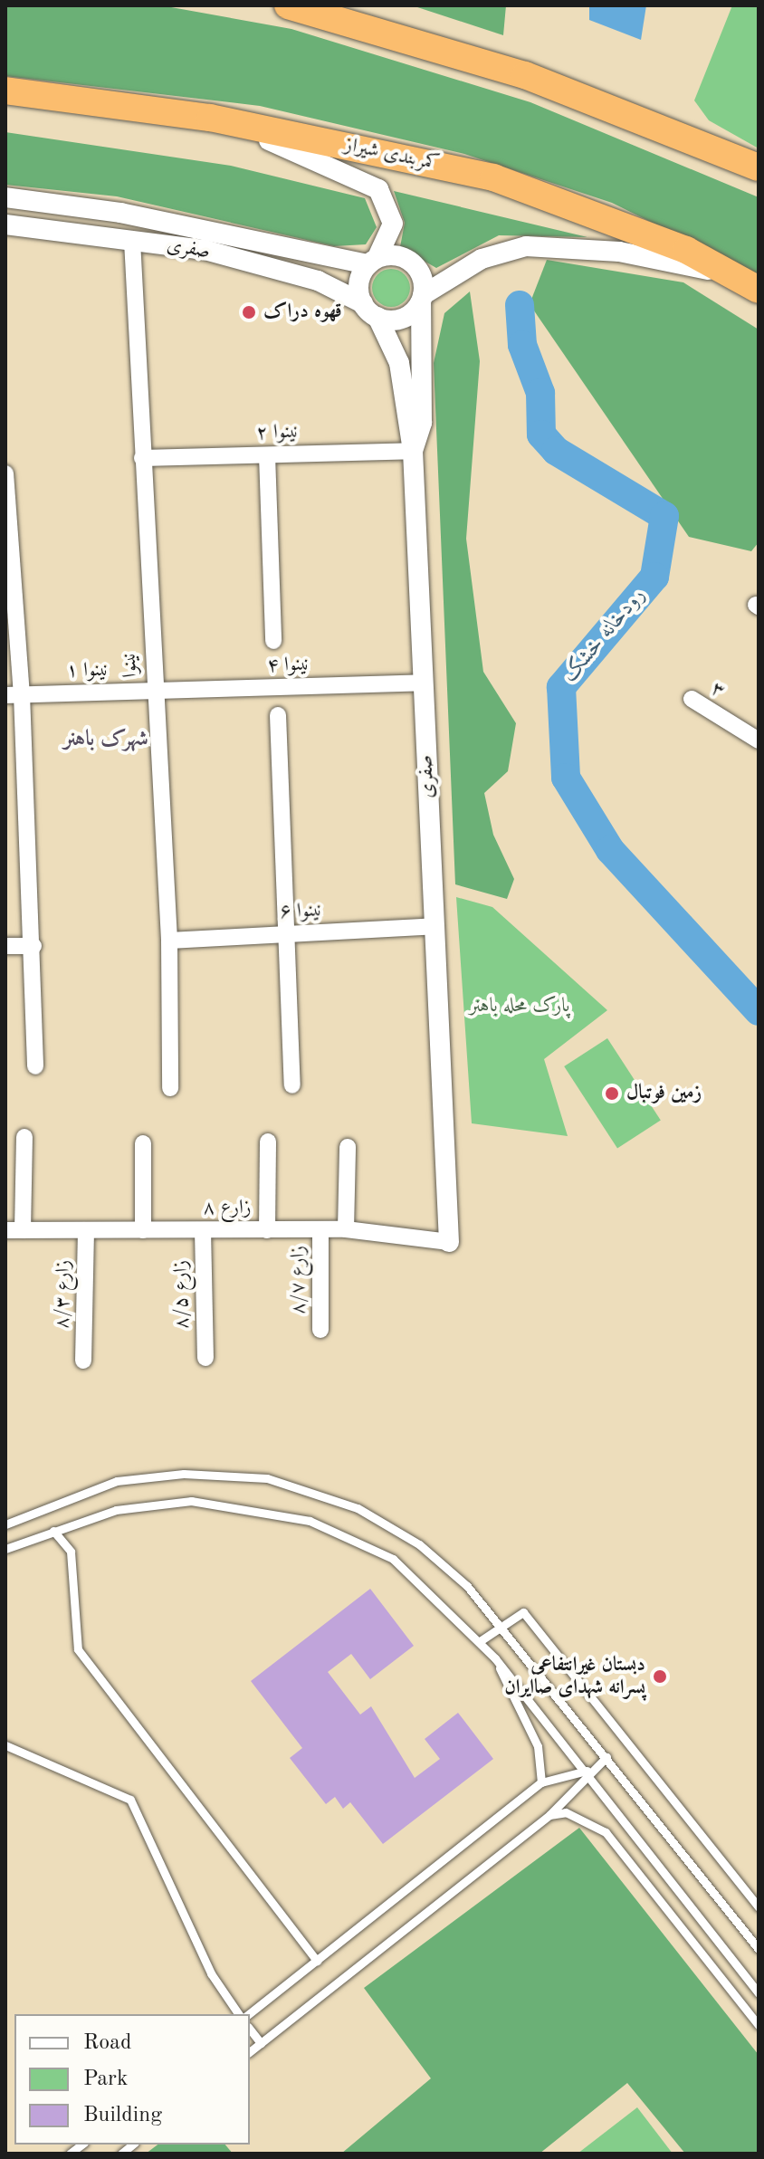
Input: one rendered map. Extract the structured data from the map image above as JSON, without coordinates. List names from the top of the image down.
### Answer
{
  "streets": {
    "highway": ["کمربندی شیراز"],
    "street": [
      "صفری",
      "۲ نینوا",
      "نینوا",
      "۴ نینوا",
      "۱ نینوا",
      "۳",
      "۶ نینوا",
      "۸ زارع",
      "۸/۷ زارع",
      "۸/۳ زارع",
      "۸/۵ زارع"
    ]
  },
  "crossings": [
    ["صفری", "۲ نینوا"],
    ["صفری", "نینوا"],
    ["صفری", "۴ نینوا"],
    ["صفری", "۶ نینوا"],
    ["صفری", "۸ زارع"],
    ["۲ نینوا", "نینوا"],
    ["نینوا", "۴ نینوا"],
    ["نینوا", "۱ نینوا"],
    ["نینوا", "۶ نینوا"],
    ["۴ نینوا", "۱ نینوا"],
    ["۸ زارع", "۸/۷ زارع"],
    ["۸ زارع", "۸/۳ زارع"],
    ["۸ زارع", "۸/۵ زارع"]
  ],
  "districts": ["شهرک باهنر"],
  "water": ["رودخانه خشک"],
  "parks": ["پارک محله باهنر"],
  "places": ["قهوه دراک", "زمین فوتبال", "دبستان غیرانتفاعی پسرانه شهدای صاایران"],
  "legend": ["Road", "Park", "Building"]
}
